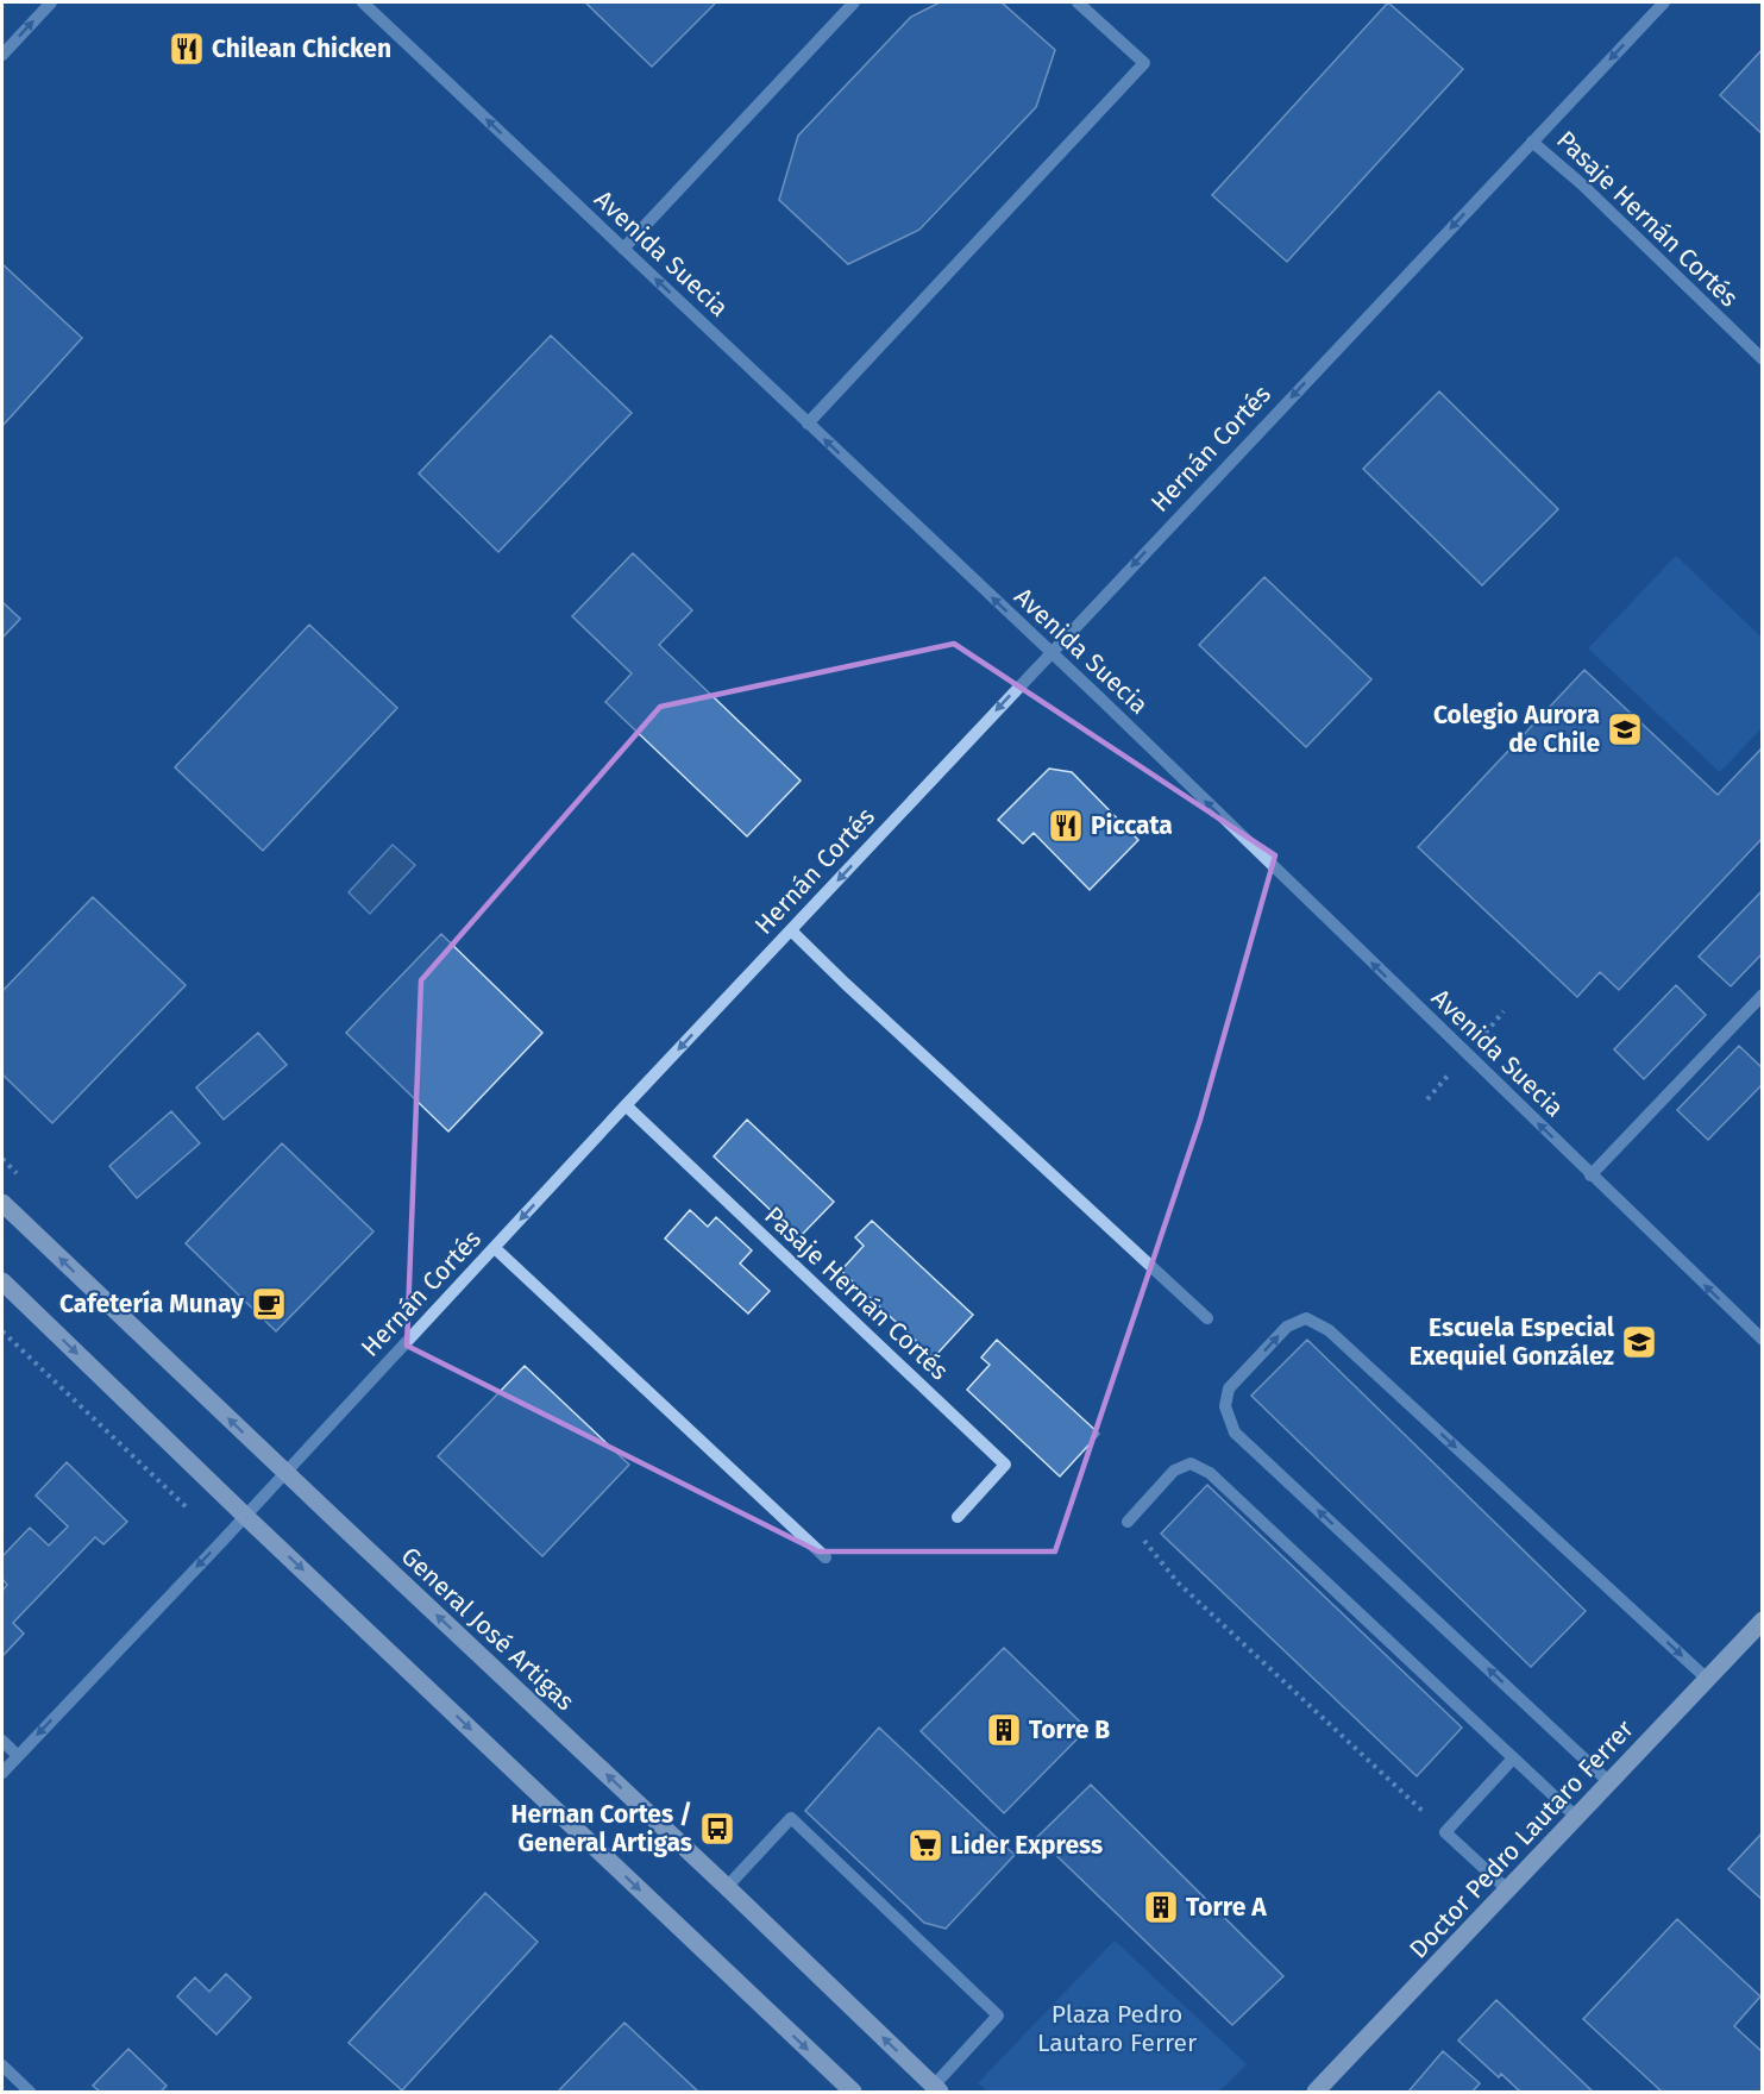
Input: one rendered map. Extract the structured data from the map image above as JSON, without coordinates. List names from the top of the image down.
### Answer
{
  "streets": {
    "main road": ["General José Artigas", "Doctor Pedro Lautaro Ferrer"],
    "street": ["Pasaje Hernán Cortés", "Avenida Suecia", "Hernán Cortés"]
  },
  "crossings": [
    ["Pasaje Hernán Cortés", "Hernán Cortés"],
    ["Avenida Suecia", "Hernán Cortés"],
    ["Hernán Cortés", "General José Artigas"]
  ],
  "one_way": ["Avenida Suecia", "Hernán Cortés"],
  "parks": ["Plaza Pedro Lautaro Ferrer"],
  "places": {
    "restaurant": ["Chilean Chicken", "Piccata"],
    "school or university": ["Colegio Aurora de Chile", "Escuela Especial Exequiel González"],
    "cafe": ["Cafetería Munay"],
    "building": ["Torre B", "Torre A"],
    "bus stop": ["Hernan Cortes / General Artigas"],
    "supermarket": ["Lider Express"]
  }
}
